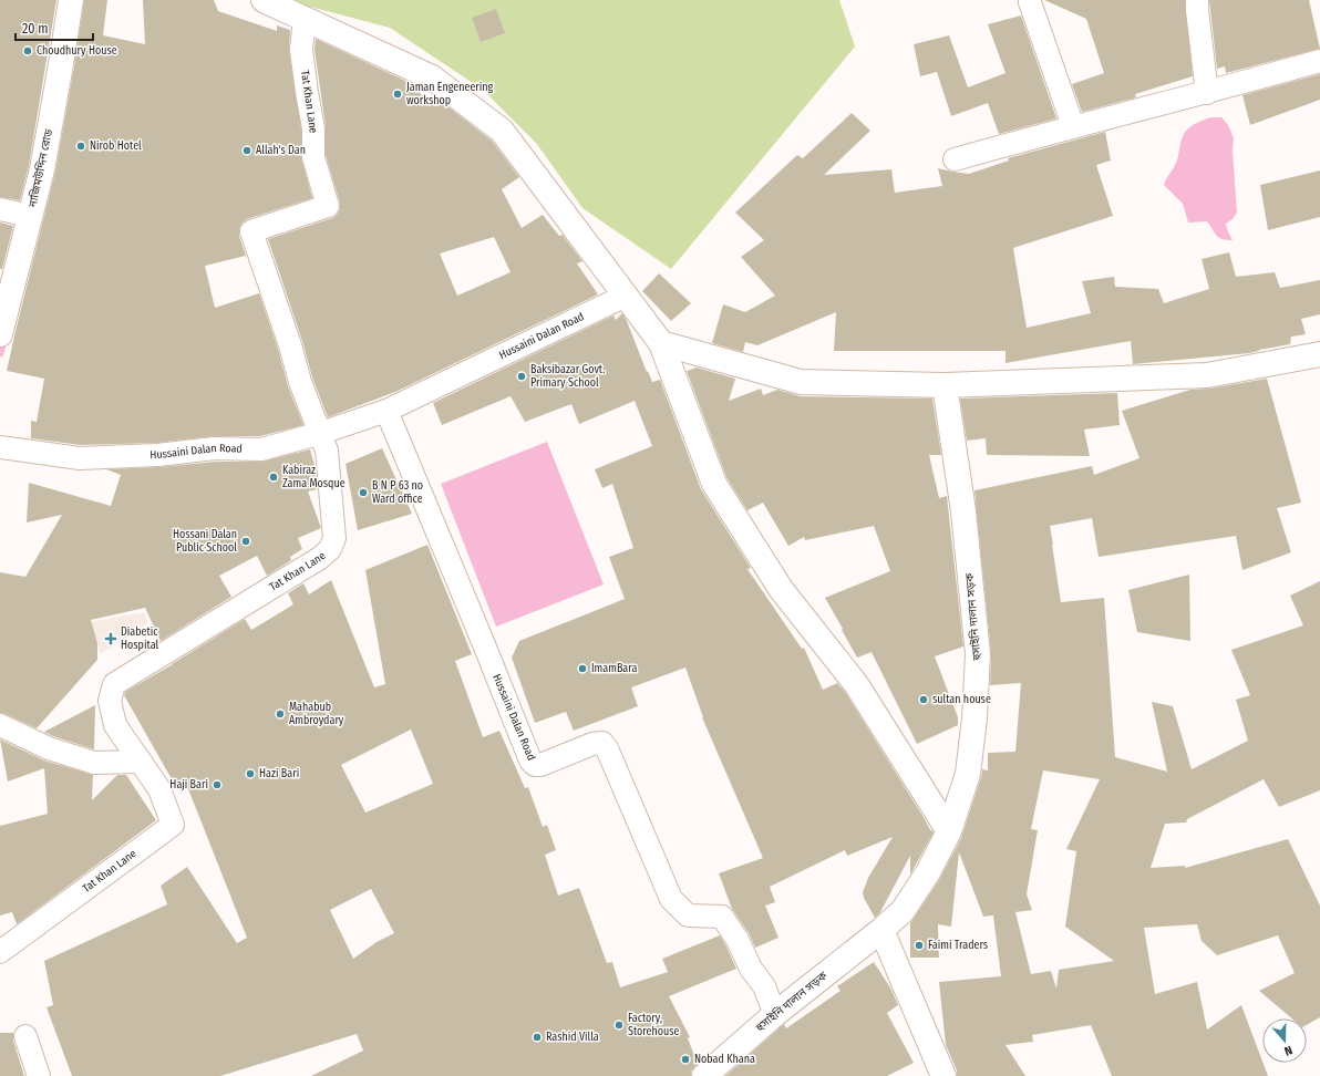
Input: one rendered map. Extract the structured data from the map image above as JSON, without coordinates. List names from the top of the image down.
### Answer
{
  "streets": {
    "street": [
      "Tat Khan Lane",
      "নাজিমউদ্দিন রোড",
      "Hussaini Dalan Road",
      "হুসাইনি দালান সড়ক"
    ]
  },
  "crossings": [
    ["Tat Khan Lane", "Hussaini Dalan Road"],
    ["Hussaini Dalan Road", "হুসাইনি দালান সড়ক"]
  ],
  "places": {
    "other": [
      "Choudhury House",
      "Jaman Engeneering workshop",
      "Nirob Hotel",
      "Allah's Dan",
      "Baksibazar Govt. Primary School",
      "Kabiraz Zama Mosque",
      "B N P 63 no Ward office",
      "Hossani Dalan Public School",
      "ImamBara",
      "sultan house",
      "Mahabub Ambroydary",
      "Hazi Bari",
      "Haji Bari",
      "Faimi Traders",
      "Factory, Storehouse",
      "Rashid Villa",
      "Nobad Khana"
    ],
    "health": ["Diabetic Hospital"]
  },
  "scale_bar": "20 m",
  "north": "bottom"
}
